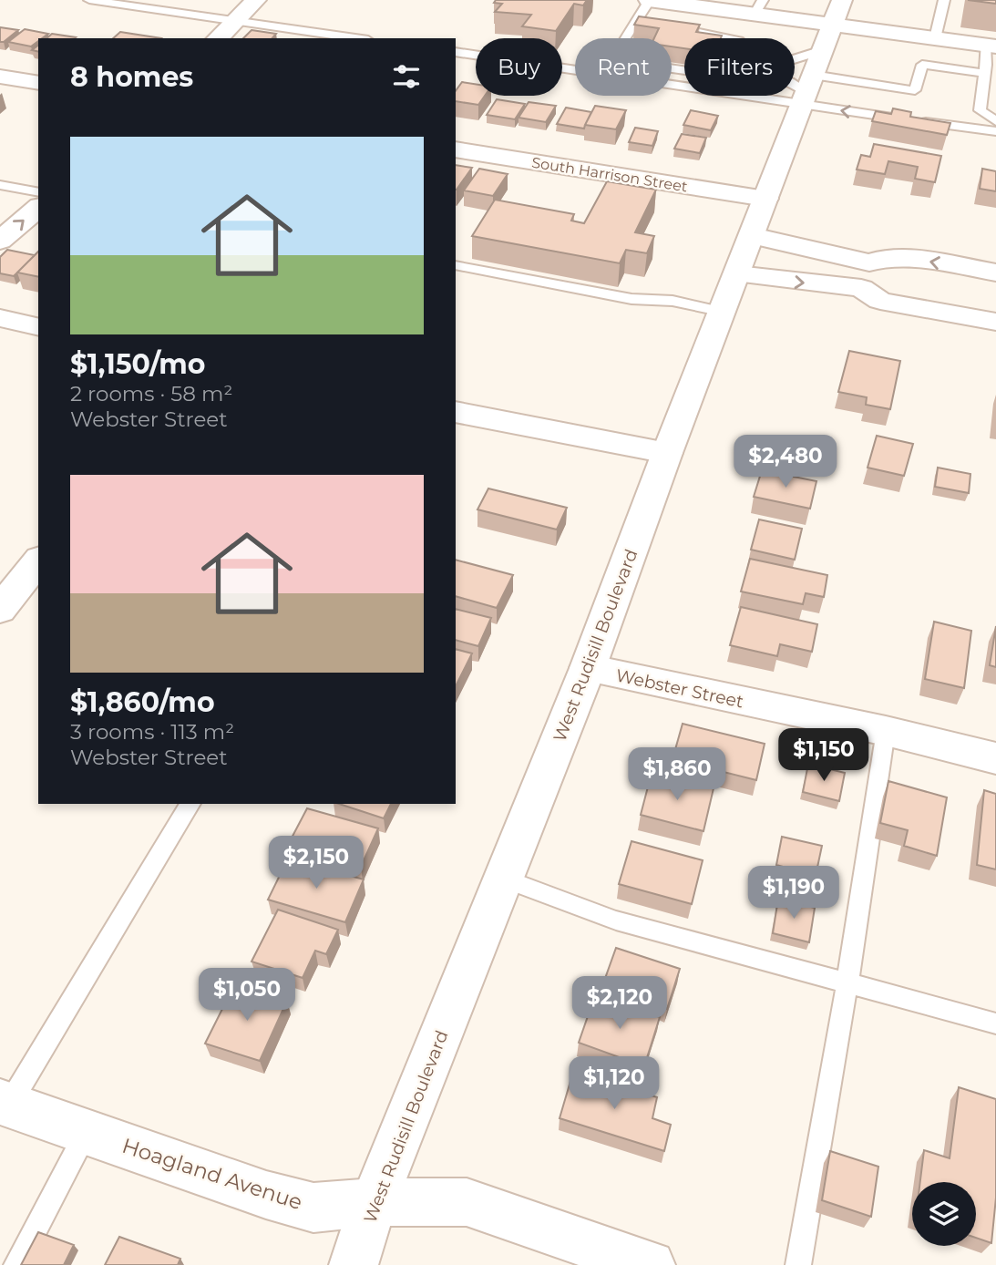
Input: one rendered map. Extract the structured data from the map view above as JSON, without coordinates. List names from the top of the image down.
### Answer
{
  "streets": {
    "street": [
      "South Harrison Street",
      "West Rudisill Boulevard",
      "Webster Street",
      "Hoagland Avenue"
    ]
  },
  "crossings": [
    ["South Harrison Street", "West Rudisill Boulevard"],
    ["West Rudisill Boulevard", "Webster Street"],
    ["West Rudisill Boulevard", "Hoagland Avenue"]
  ],
  "page": {
    "chip": ["Buy", "Rent", "Filters"],
    "heading": "8 homes",
    "list": [
      {
        "name": "$1,150/mo",
        "note": "2 rooms · 58 m² · Webster Street"
      },
      {
        "name": "$1,860/mo",
        "note": "3 rooms · 113 m² · Webster Street"
      }
    ],
    "price": [
      "$2,480",
      "$1,150",
      "$1,860",
      "$2,150",
      "$1,190",
      "$1,050",
      "$2,120",
      "$1,120"
    ]
  }
}
